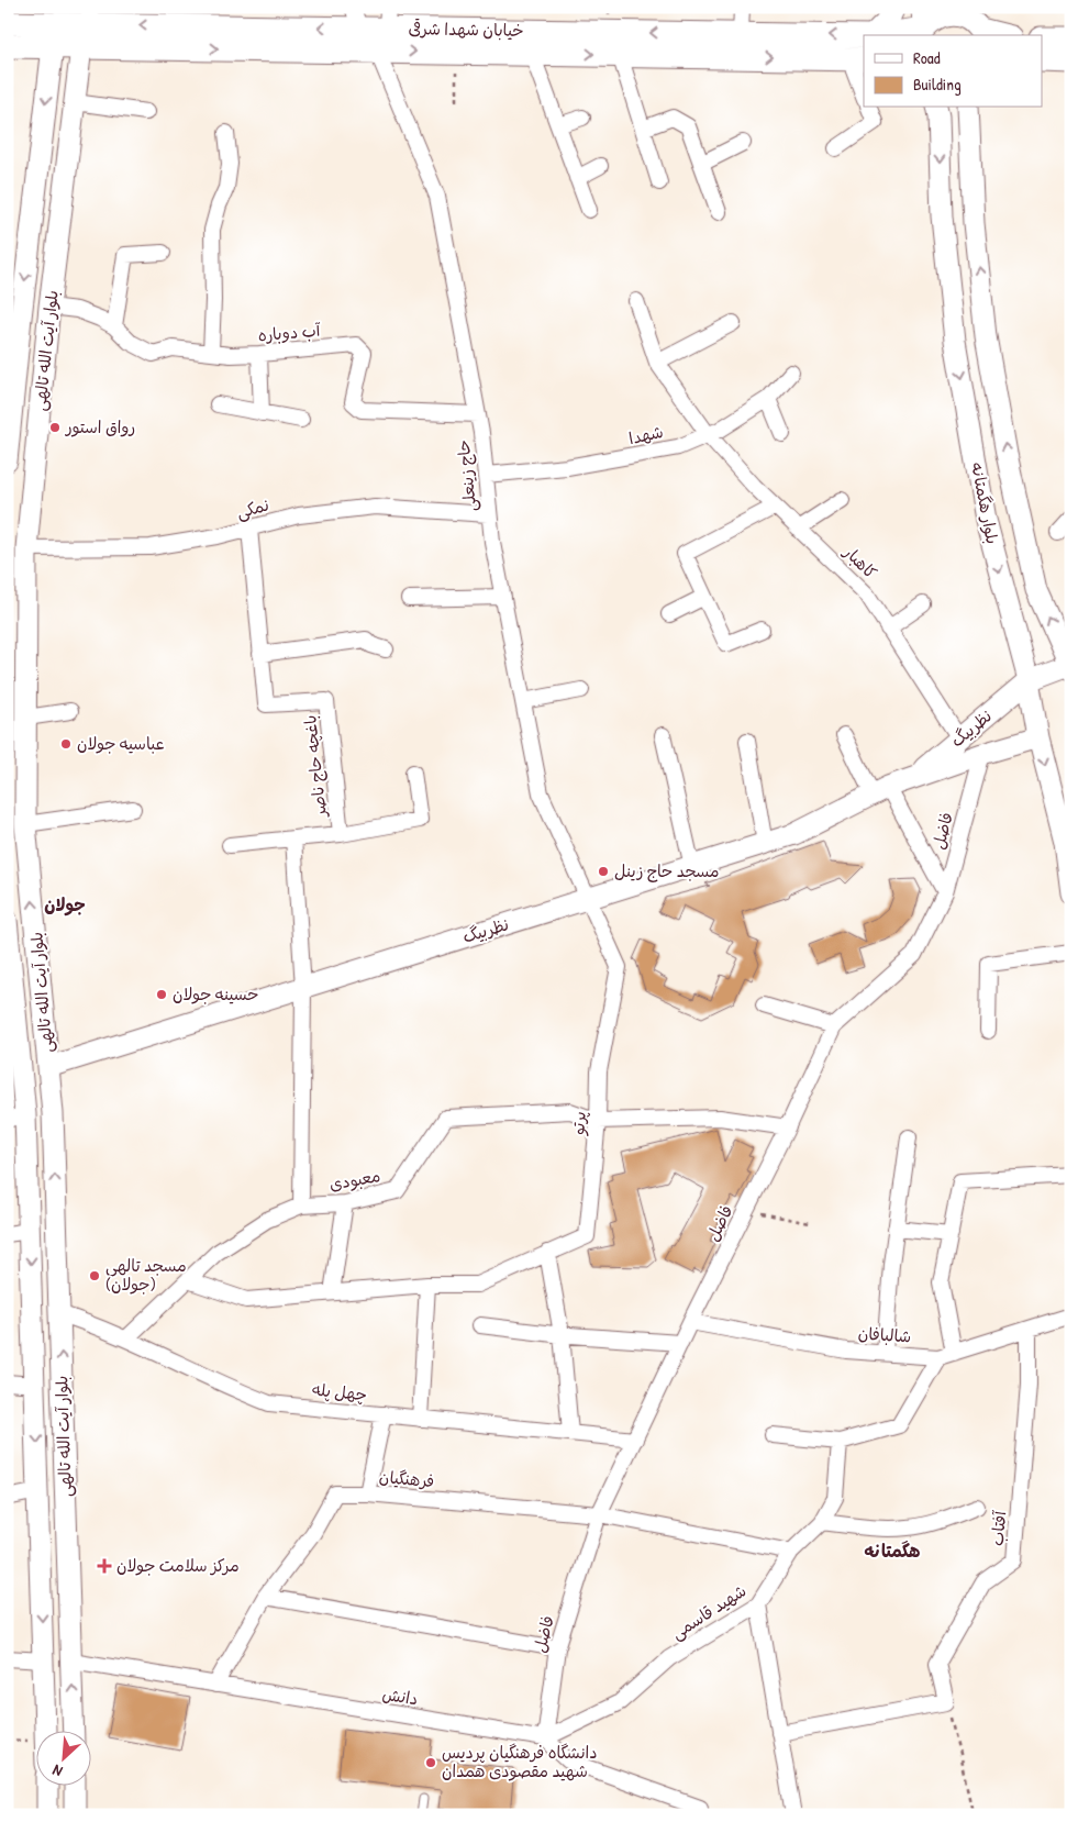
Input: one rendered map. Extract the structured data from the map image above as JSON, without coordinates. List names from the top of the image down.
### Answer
{
  "streets": {
    "main road": [
      "خیابان شهدا شرقی",
      "بلوار آیت الله تالهی",
      "بلوار هگمتانه",
      "نظربیگ"
    ],
    "street": [
      "آب دوباره",
      "شهدا",
      "حاج زینعلی",
      "نمکی",
      "کاهبار",
      "باغچه حاج ناصر",
      "فاضل",
      "پرتو",
      "معبودی",
      "شالبافان",
      "چهل پله",
      "فرهنگیان",
      "آفتاب",
      "شهید قاسمی",
      "دانش"
    ]
  },
  "crossings": [
    ["خیابان شهدا شرقی", "بلوار آیت الله تالهی"],
    ["خیابان شهدا شرقی", "حاج زینعلی"],
    ["آب دوباره", "بلوار آیت الله تالهی"],
    ["آب دوباره", "حاج زینعلی"],
    ["بلوار آیت الله تالهی", "نمکی"],
    ["بلوار آیت الله تالهی", "نظربیگ"],
    ["بلوار آیت الله تالهی", "چهل پله"],
    ["بلوار آیت الله تالهی", "دانش"],
    ["شهدا", "حاج زینعلی"],
    ["شهدا", "کاهبار"],
    ["حاج زینعلی", "نمکی"],
    ["حاج زینعلی", "نظربیگ"],
    ["حاج زینعلی", "پرتو"],
    ["بلوار هگمتانه", "نظربیگ"],
    ["نمکی", "باغچه حاج ناصر"],
    ["کاهبار", "نظربیگ"],
    ["نظربیگ", "فاضل"],
    ["نظربیگ", "پرتو"],
    ["فاضل", "شالبافان"],
    ["فاضل", "چهل پله"],
    ["فاضل", "فرهنگیان"],
    ["فاضل", "شهید قاسمی"],
    ["فاضل", "دانش"],
    ["پرتو", "معبودی"],
    ["معبودی", "چهل پله"],
    ["شالبافان", "آفتاب"],
    ["فرهنگیان", "شهید قاسمی"],
    ["شهید قاسمی", "دانش"]
  ],
  "districts": ["جولان", "هگمتانه"],
  "places": {
    "other": [
      "رواق استور",
      "عباسیه جولان",
      "مسجد حاج زینل",
      "حسینه جولان",
      "مسجد تالهی (جولان)",
      "دانشگاه فرهنگیان پردیس شهید مقصودی همدان"
    ],
    "health": ["مرکز سلامت جولان"]
  },
  "legend": ["Road", "Building"],
  "north": "bottom left"
}
